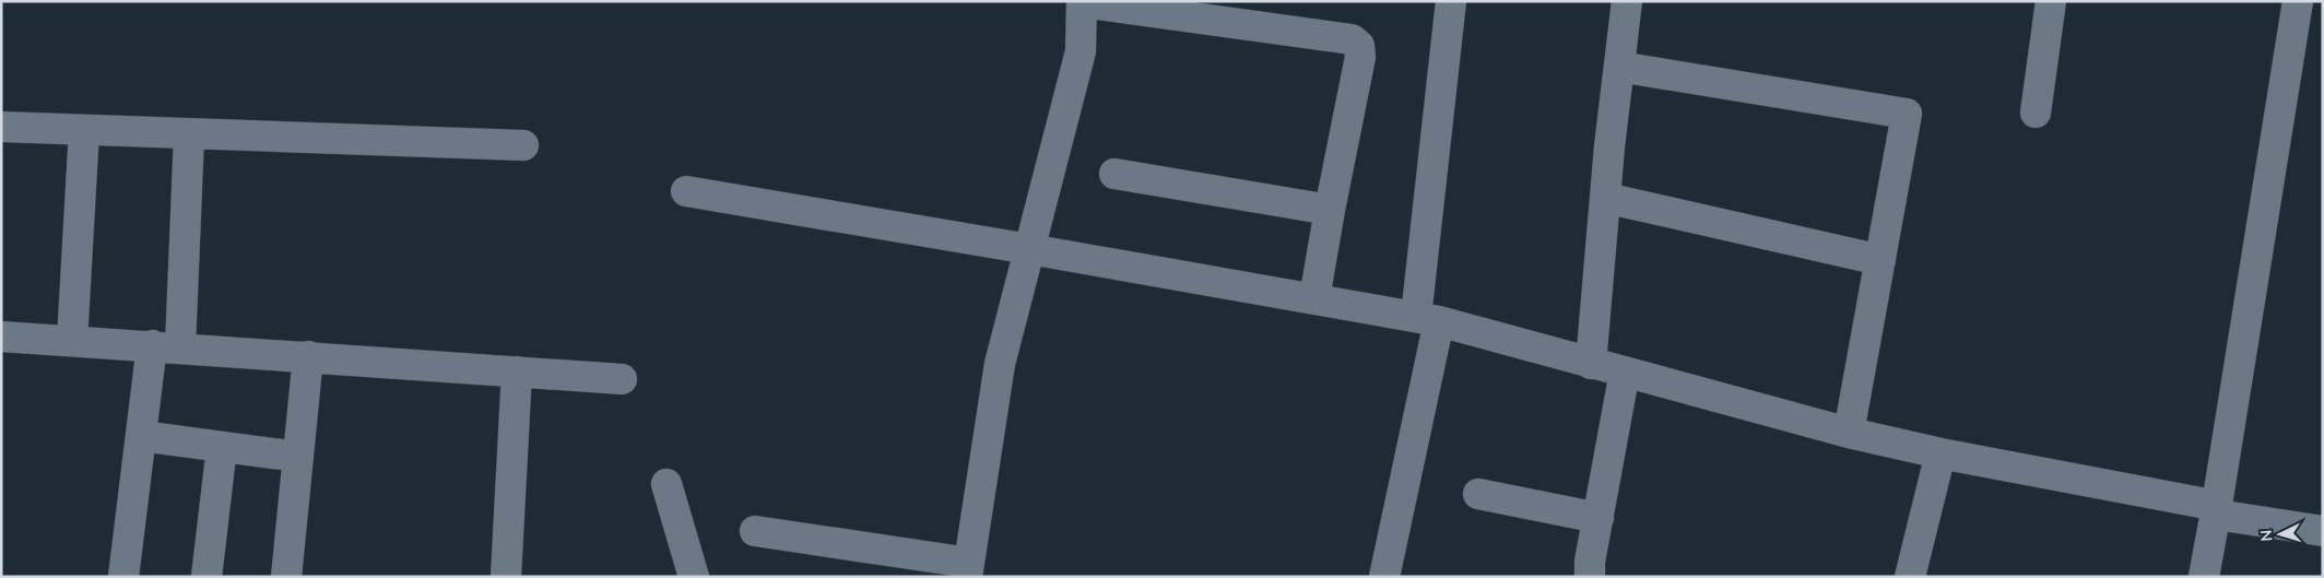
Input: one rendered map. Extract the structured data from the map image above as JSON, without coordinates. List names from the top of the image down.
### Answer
{
  "north": "left"
}
